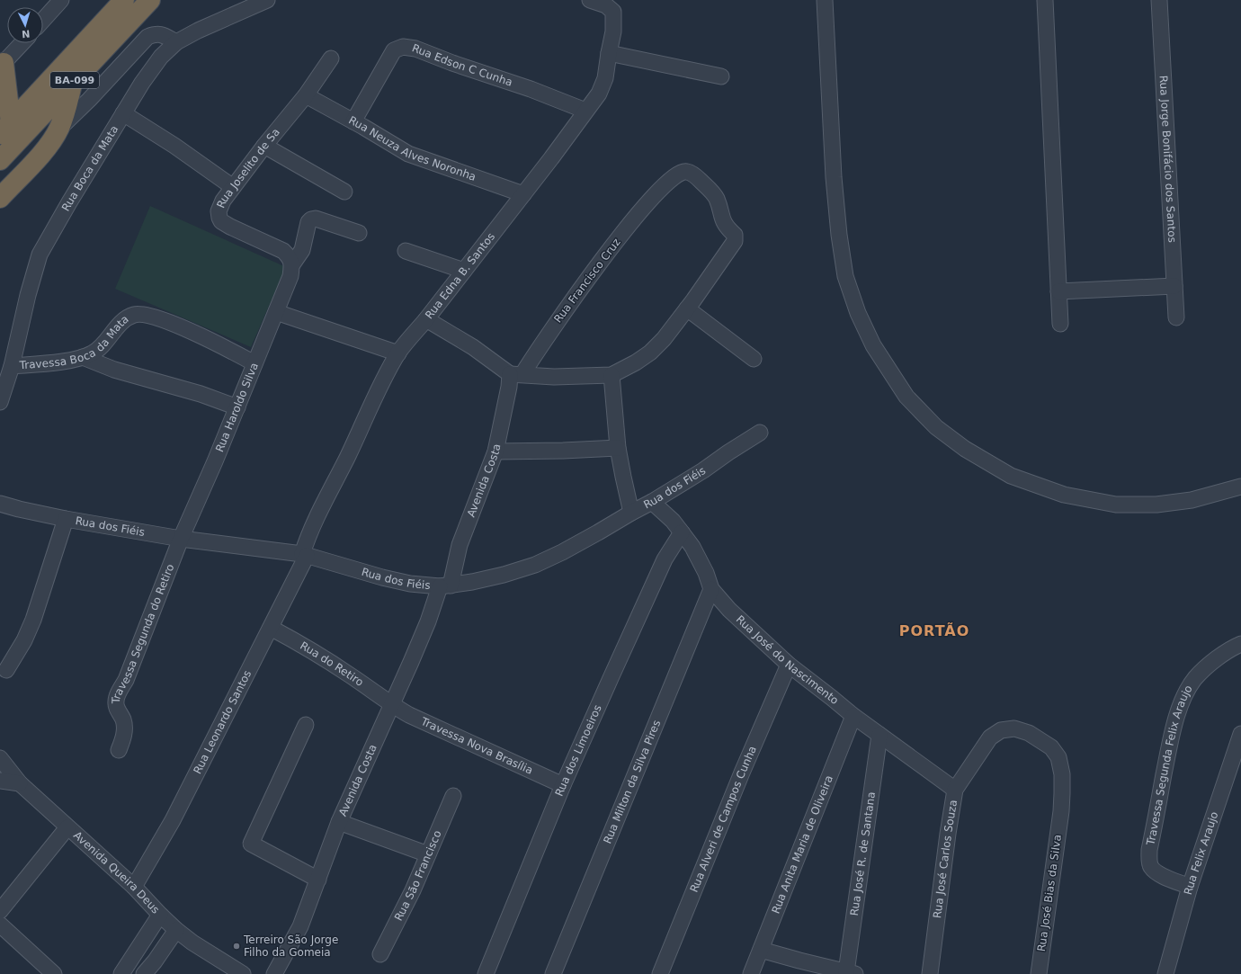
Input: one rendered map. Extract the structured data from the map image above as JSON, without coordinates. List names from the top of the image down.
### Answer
{
  "streets": {
    "highway": ["BA-099"],
    "street": [
      "Rua Edson C Cunha",
      "Rua Neuza Alves Noronha",
      "Rua Jorge Bonifácio dos Santos",
      "Rua Boca da Mata",
      "Rua Joselito de Sa",
      "Rua Edna B. Santos",
      "Rua Francisco Cruz",
      "Travessa Boca da Mata",
      "Rua Haroldo Silva",
      "Avenida Costa",
      "Rua dos Fiéis",
      "Travessa Segunda do Retiro",
      "Rua José do Nascimento",
      "Rua do Retiro",
      "Rua Leonardo Santos",
      "Travessa Nova Brasília",
      "Rua dos Limoeiros",
      "Travessa Segunda Felix Araujo",
      "Rua Milton da Silva Pires",
      "Rua Alveri de Campos Cunha",
      "Rua Anita Maria de Oliveira",
      "Rua José R. de Santana",
      "Rua Felix Araujo",
      "Rua José Carlos Souza",
      "Avenida Queira Deus",
      "Rua São Francisco",
      "Rua José Bias da Silva"
    ]
  },
  "crossings": [
    ["Rua Edson C Cunha", "Rua Neuza Alves Noronha"],
    ["Rua Edson C Cunha", "Rua Edna B. Santos"],
    ["Rua Neuza Alves Noronha", "Rua Joselito de Sa"],
    ["Rua Neuza Alves Noronha", "Rua Edna B. Santos"],
    ["Rua Boca da Mata", "Travessa Boca da Mata"],
    ["Rua Joselito de Sa", "Rua Haroldo Silva"],
    ["Rua Edna B. Santos", "Rua dos Fiéis"],
    ["Rua Edna B. Santos", "Rua Leonardo Santos"],
    ["Rua Francisco Cruz", "Avenida Costa"],
    ["Travessa Boca da Mata", "Rua Haroldo Silva"],
    ["Rua Haroldo Silva", "Rua dos Fiéis"],
    ["Rua Haroldo Silva", "Travessa Segunda do Retiro"],
    ["Avenida Costa", "Rua dos Fiéis"],
    ["Avenida Costa", "Rua do Retiro"],
    ["Avenida Costa", "Travessa Nova Brasília"],
    ["Rua dos Fiéis", "Travessa Segunda do Retiro"],
    ["Rua dos Fiéis", "Rua José do Nascimento"],
    ["Rua dos Fiéis", "Rua Leonardo Santos"],
    ["Rua José do Nascimento", "Rua dos Limoeiros"],
    ["Rua José do Nascimento", "Rua Milton da Silva Pires"],
    ["Rua José do Nascimento", "Rua Alveri de Campos Cunha"],
    ["Rua José do Nascimento", "Rua Anita Maria de Oliveira"],
    ["Rua José do Nascimento", "Rua José R. de Santana"],
    ["Rua José do Nascimento", "Rua José Carlos Souza"],
    ["Rua do Retiro", "Rua Leonardo Santos"],
    ["Rua do Retiro", "Travessa Nova Brasília"],
    ["Rua Leonardo Santos", "Avenida Queira Deus"],
    ["Travessa Nova Brasília", "Rua dos Limoeiros"],
    ["Travessa Segunda Felix Araujo", "Rua Felix Araujo"],
    ["Rua José Carlos Souza", "Rua José Bias da Silva"]
  ],
  "districts": ["PORTÃO"],
  "places": ["Terreiro São Jorge Filho da Gomeia"],
  "north": "bottom"
}
